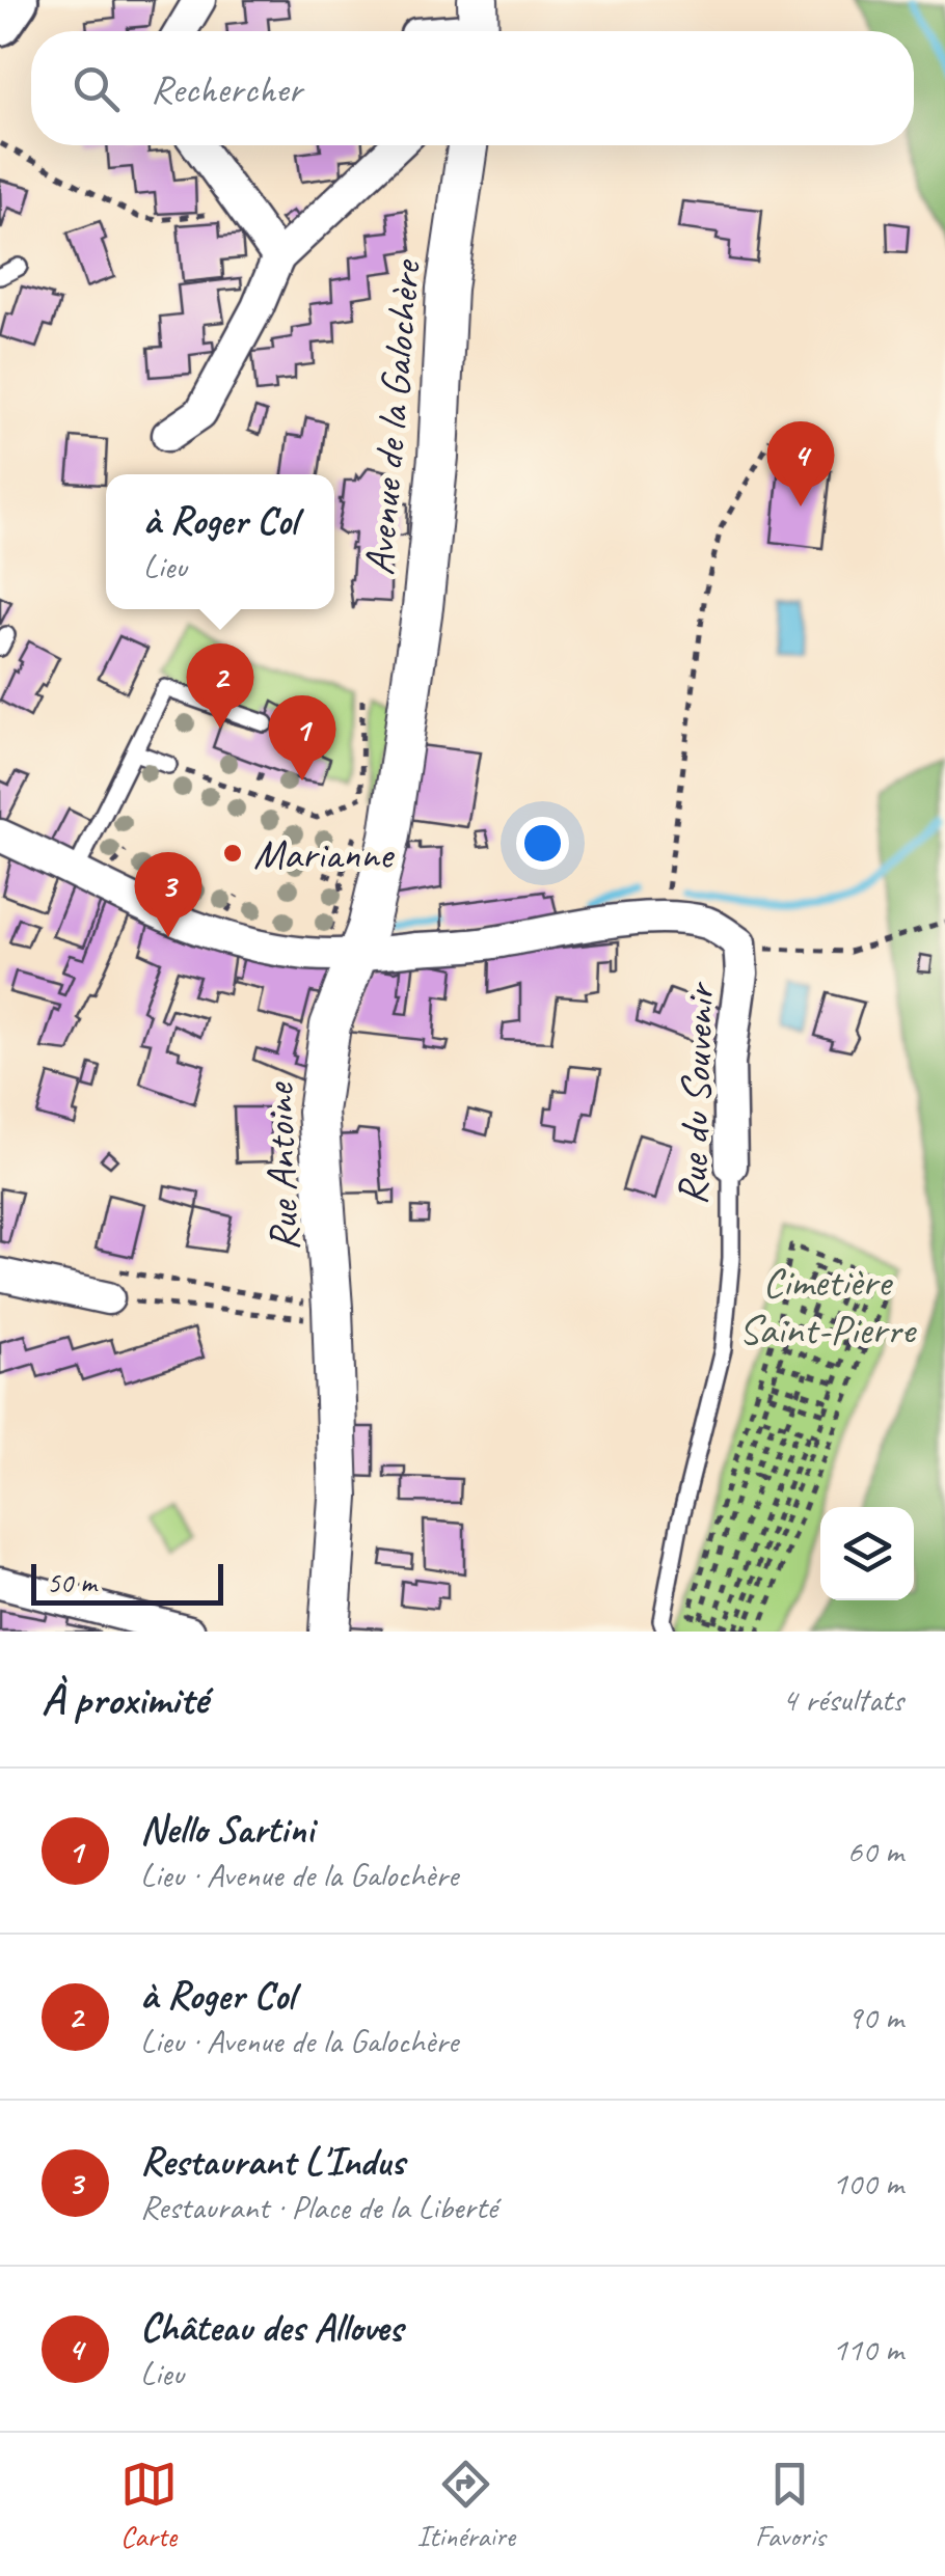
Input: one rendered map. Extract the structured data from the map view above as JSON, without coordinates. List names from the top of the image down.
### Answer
{
  "streets": {
    "street": ["Avenue de la Galochère", "Rue du Souvenir", "Rue Antoine"]
  },
  "crossings": [
    ["Avenue de la Galochère", "Rue du Souvenir"],
    ["Avenue de la Galochère", "Rue Antoine"],
    ["Rue du Souvenir", "Rue Antoine"]
  ],
  "parks": ["Cimetière Saint-Pierre"],
  "places": ["Marianne"],
  "scale_bar": "50 m",
  "page": {
    "search": "Rechercher",
    "pins": [
      "4",
      "2",
      "1",
      "3"
    ],
    "popup": ["à Roger Col", "Lieu"],
    "scale": "50 m",
    "heading": ["À proximité", "4 résultats"],
    "list": [
      {
        "mark": "1",
        "name": "Nello Sartini",
        "note": "Lieu · Avenue de la Galochère",
        "value": "60 m"
      },
      {
        "mark": "2",
        "name": "à Roger Col",
        "note": "Lieu · Avenue de la Galochère",
        "value": "90 m"
      },
      {
        "mark": "3",
        "name": "Restaurant L'Indus",
        "note": "Restaurant · Place de la Liberté",
        "value": "100 m"
      },
      {
        "mark": "4",
        "name": "Château des Alloves",
        "note": "Lieu",
        "value": "110 m"
      }
    ],
    "nav": ["Carte", "Itinéraire", "Favoris"]
  }
}
